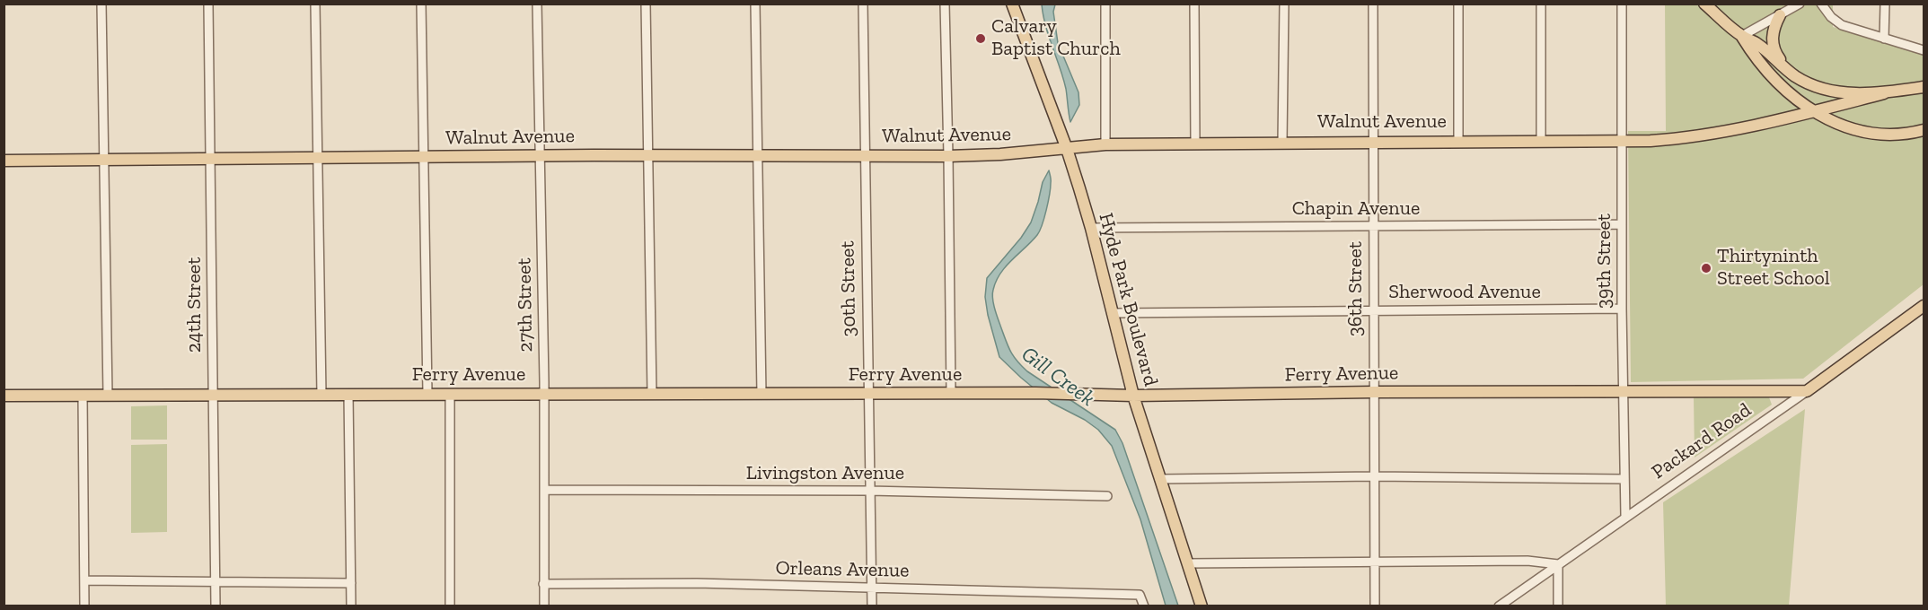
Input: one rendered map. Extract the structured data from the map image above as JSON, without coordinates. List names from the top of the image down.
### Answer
{
  "streets": {
    "main road": [
      "Walnut Avenue",
      "Hyde Park Boulevard",
      "Ferry Avenue",
      "Packard Road"
    ],
    "street": [
      "Chapin Avenue",
      "39th Street",
      "30th Street",
      "36th Street",
      "Sherwood Avenue",
      "24th Street",
      "27th Street",
      "Livingston Avenue",
      "Orleans Avenue"
    ]
  },
  "crossings": [
    ["Walnut Avenue", "39th Street"],
    ["Walnut Avenue", "30th Street"],
    ["Walnut Avenue", "36th Street"],
    ["Walnut Avenue", "Hyde Park Boulevard"],
    ["Walnut Avenue", "24th Street"],
    ["Walnut Avenue", "27th Street"],
    ["Chapin Avenue", "39th Street"],
    ["Chapin Avenue", "36th Street"],
    ["Chapin Avenue", "Hyde Park Boulevard"],
    ["39th Street", "Sherwood Avenue"],
    ["39th Street", "Ferry Avenue"],
    ["39th Street", "Packard Road"],
    ["30th Street", "Ferry Avenue"],
    ["30th Street", "Livingston Avenue"],
    ["30th Street", "Orleans Avenue"],
    ["36th Street", "Sherwood Avenue"],
    ["36th Street", "Ferry Avenue"],
    ["Sherwood Avenue", "Hyde Park Boulevard"],
    ["Hyde Park Boulevard", "Ferry Avenue"],
    ["24th Street", "Ferry Avenue"],
    ["27th Street", "Ferry Avenue"],
    ["27th Street", "Livingston Avenue"],
    ["27th Street", "Orleans Avenue"],
    ["Ferry Avenue", "Packard Road"]
  ],
  "water": ["Gill Creek"],
  "places": ["Calvary Baptist Church", "Thirtyninth Street School"]
}
